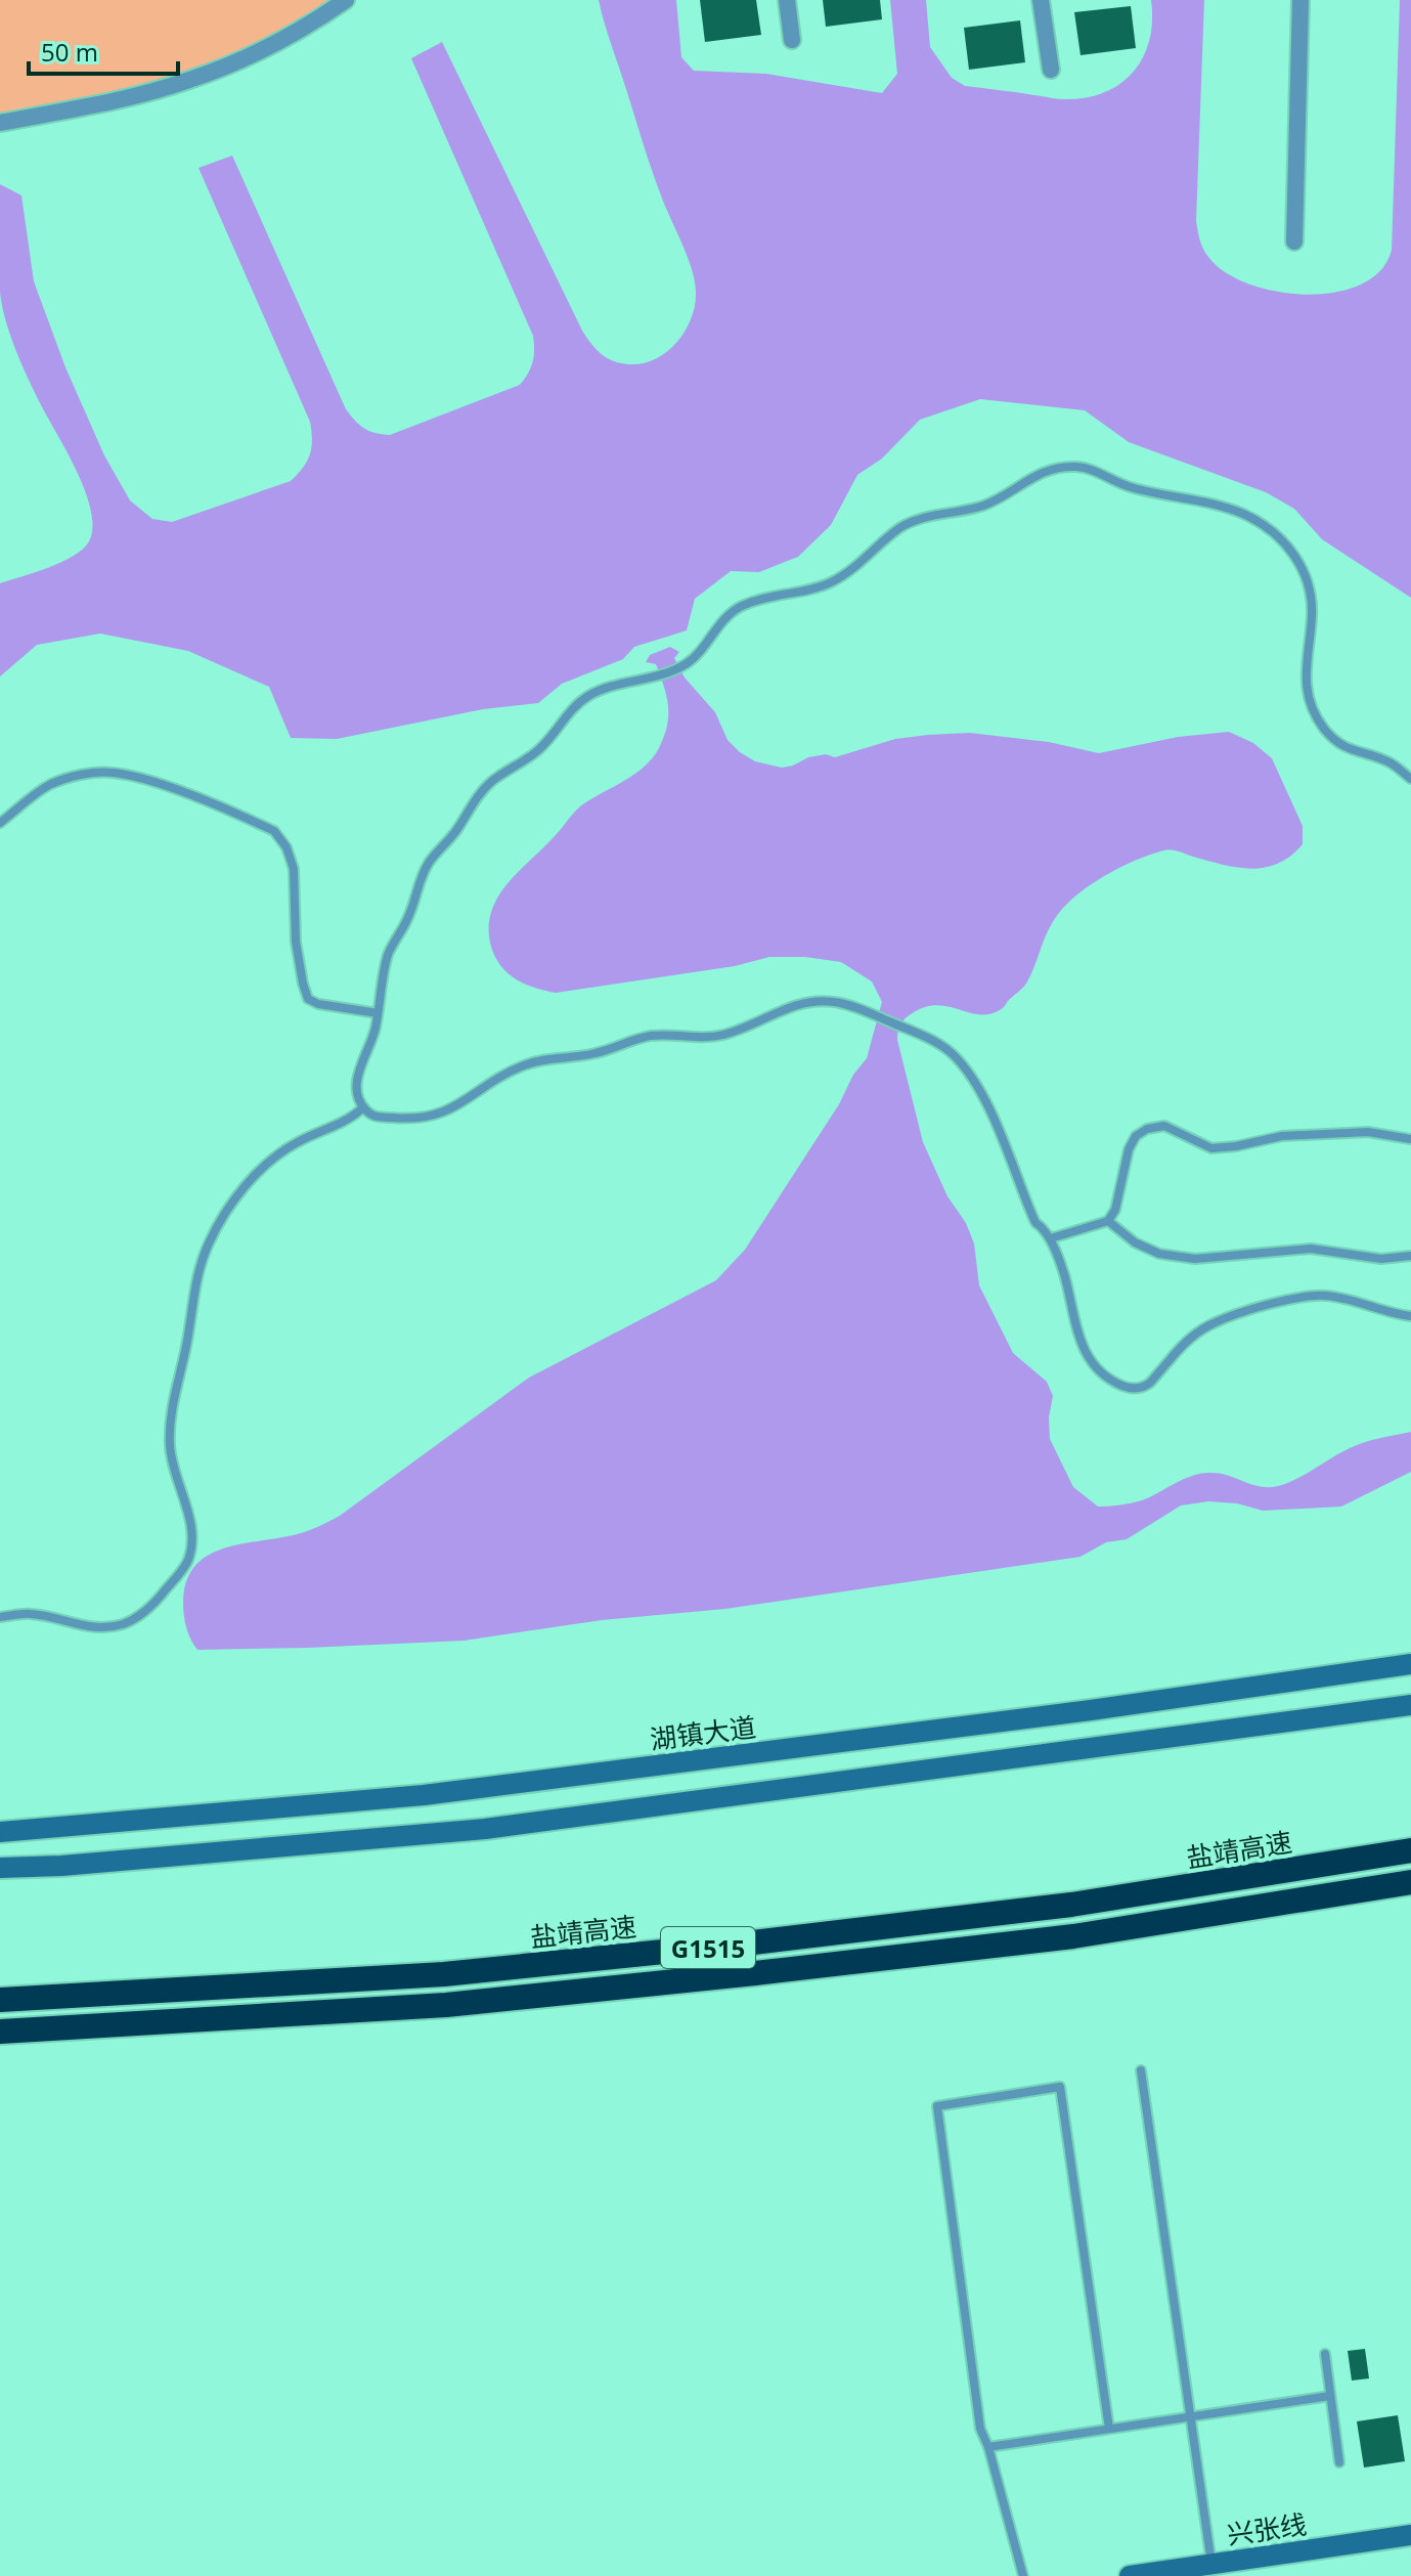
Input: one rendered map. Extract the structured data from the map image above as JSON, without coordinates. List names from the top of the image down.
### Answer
{
  "streets": {
    "highway": ["盐靖高速", "G1515"],
    "main road": ["湖镇大道", "兴张线"]
  },
  "scale_bar": "50 m"
}
